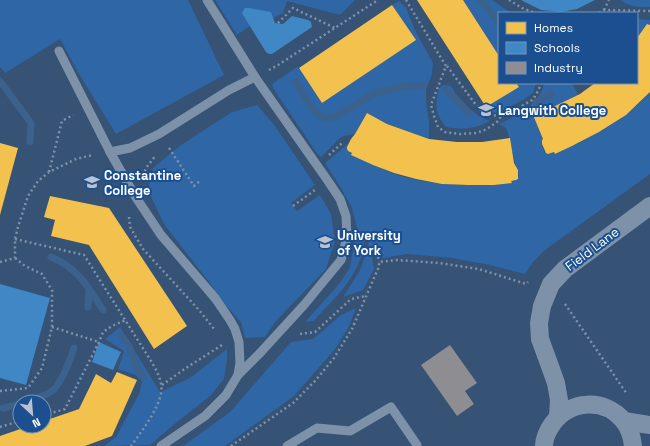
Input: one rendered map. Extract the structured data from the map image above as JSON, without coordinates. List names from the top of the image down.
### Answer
{
  "streets": {
    "street": ["Field Lane"]
  },
  "places": {
    "school or university": ["Langwith College", "Constantine College", "University of York"]
  },
  "legend": ["Homes", "Schools", "Industry"],
  "north": "bottom right"
}
